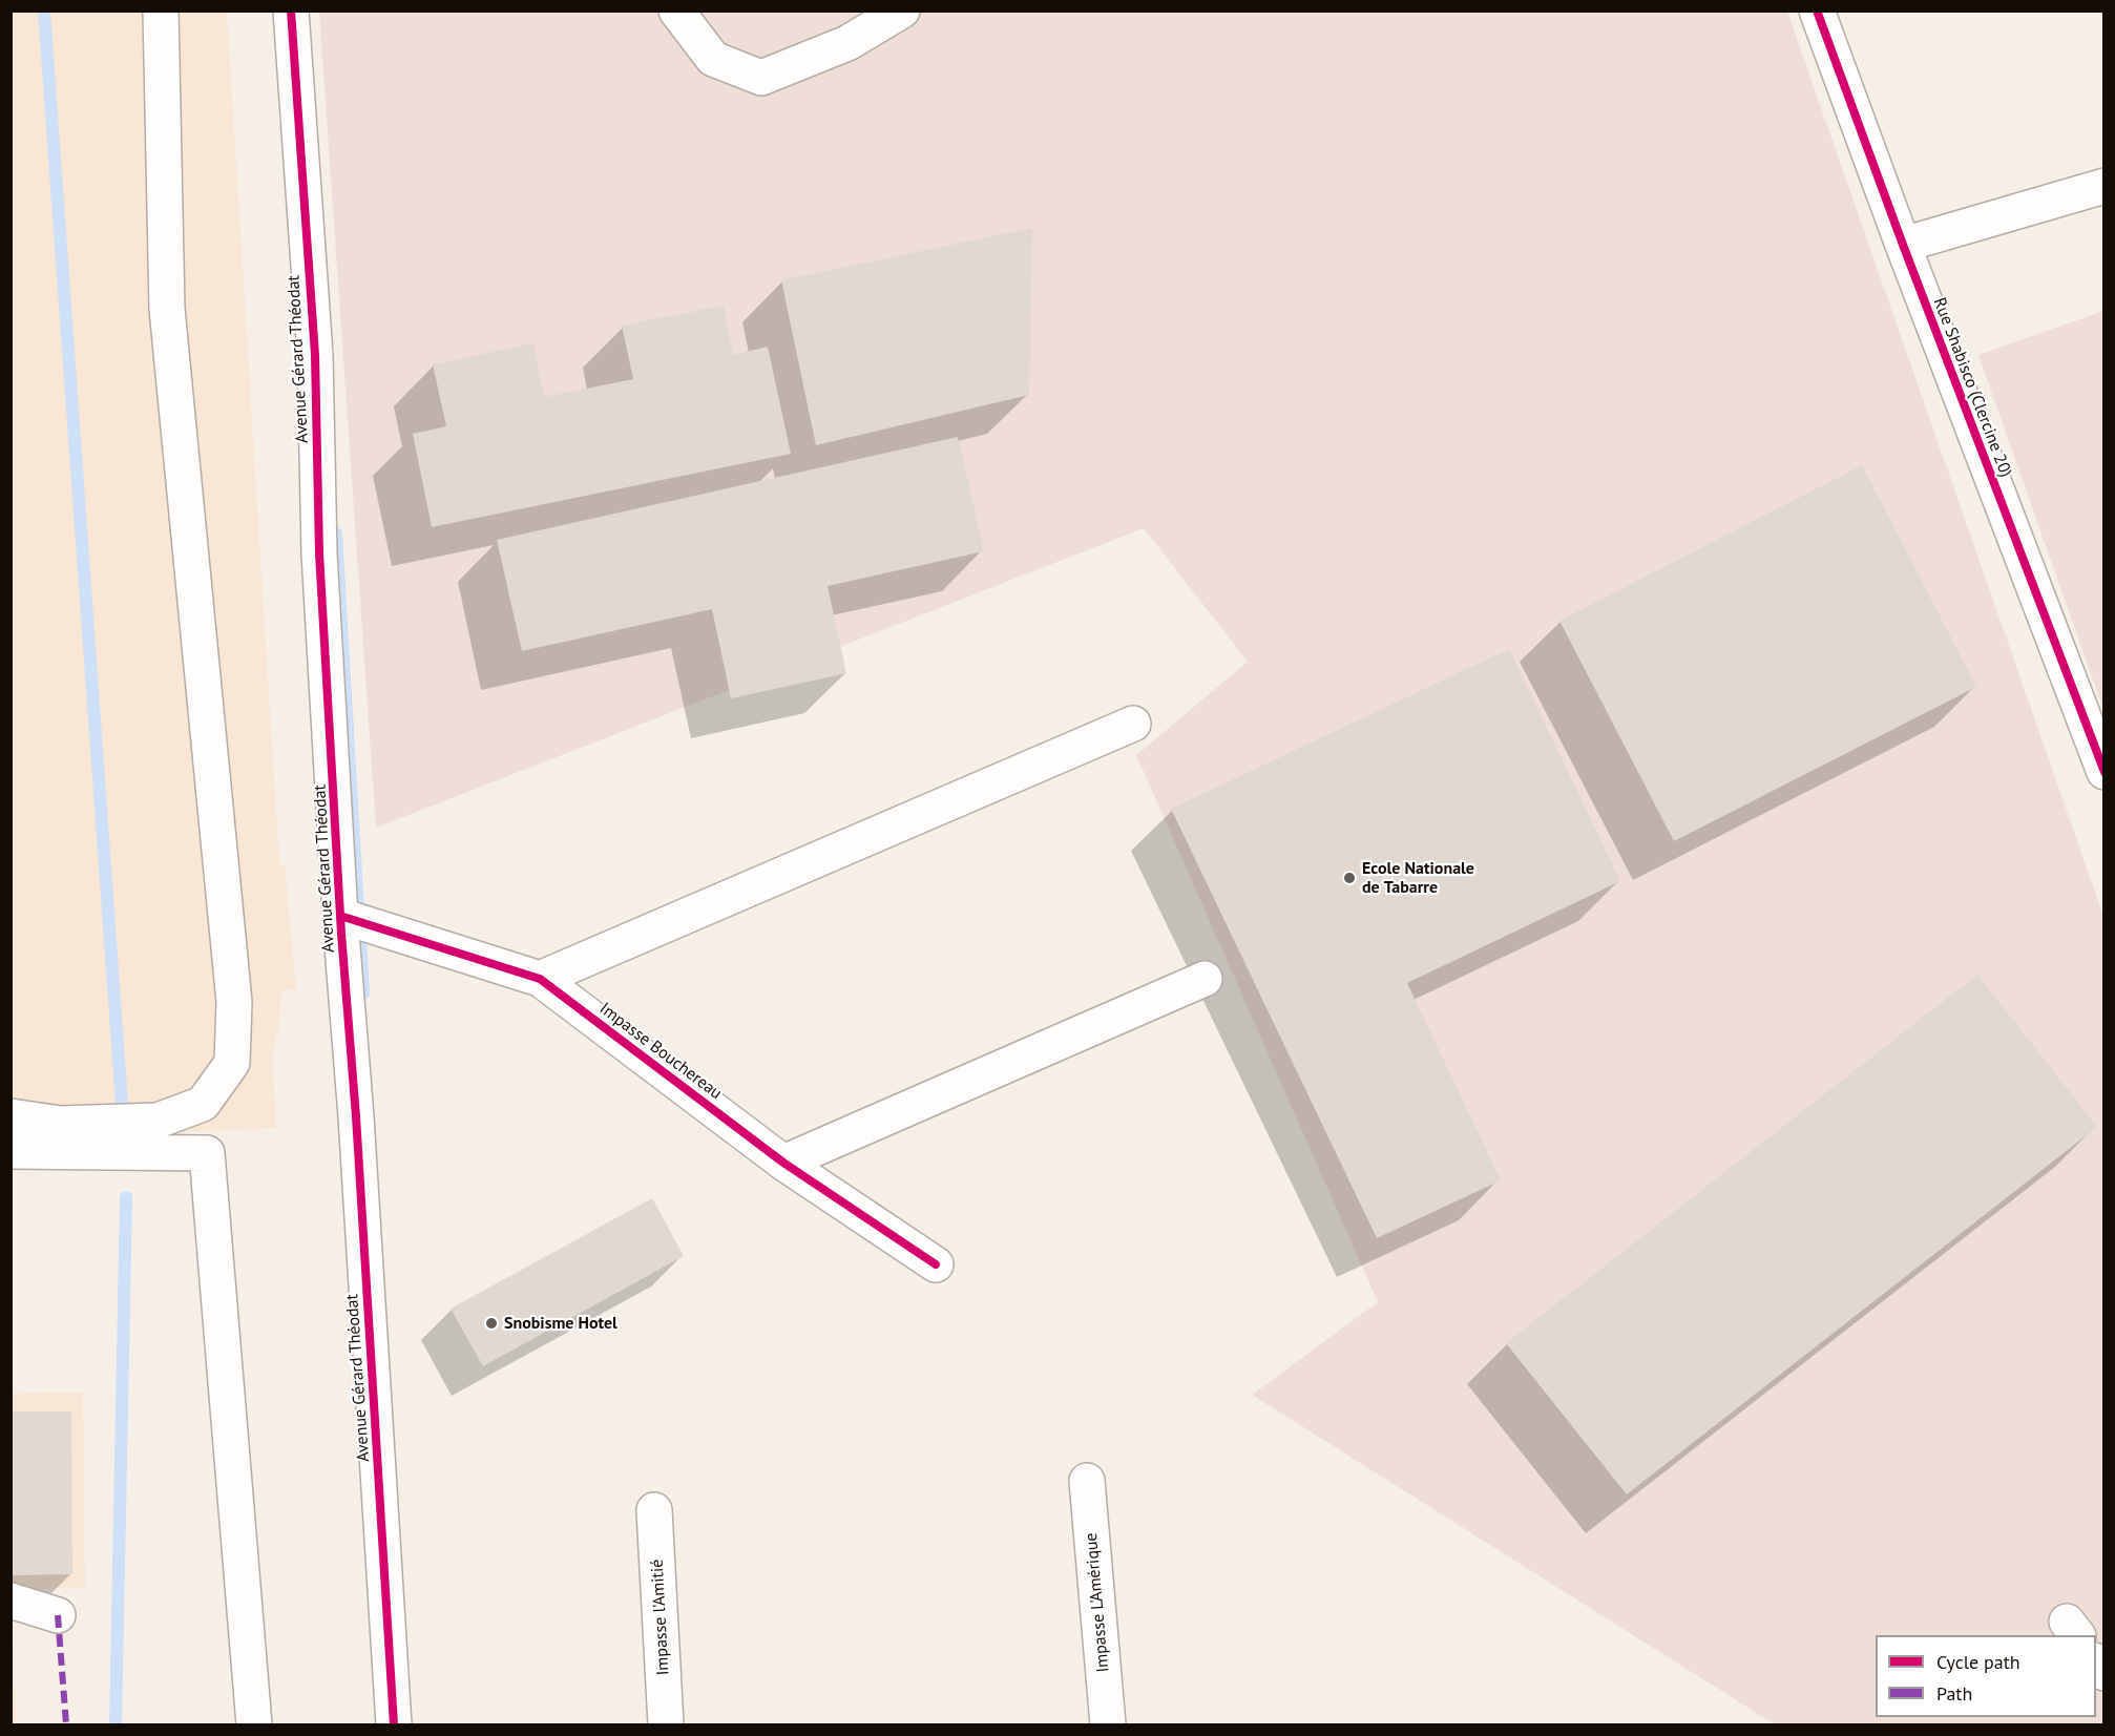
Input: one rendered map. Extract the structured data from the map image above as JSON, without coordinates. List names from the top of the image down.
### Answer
{
  "streets": {
    "street": [
      "Avenue Gérard Théodat",
      "Rue Shabisco (Clercine 20)",
      "Impasse Bouchereau",
      "Impasse L'Amérique",
      "Impasse l'Amitié"
    ]
  },
  "crossings": [
    ["Avenue Gérard Théodat", "Impasse Bouchereau"]
  ],
  "places": ["Ecole Nationale de Tabarre", "Snobisme Hotel"],
  "legend": ["Cycle path", "Path"]
}
